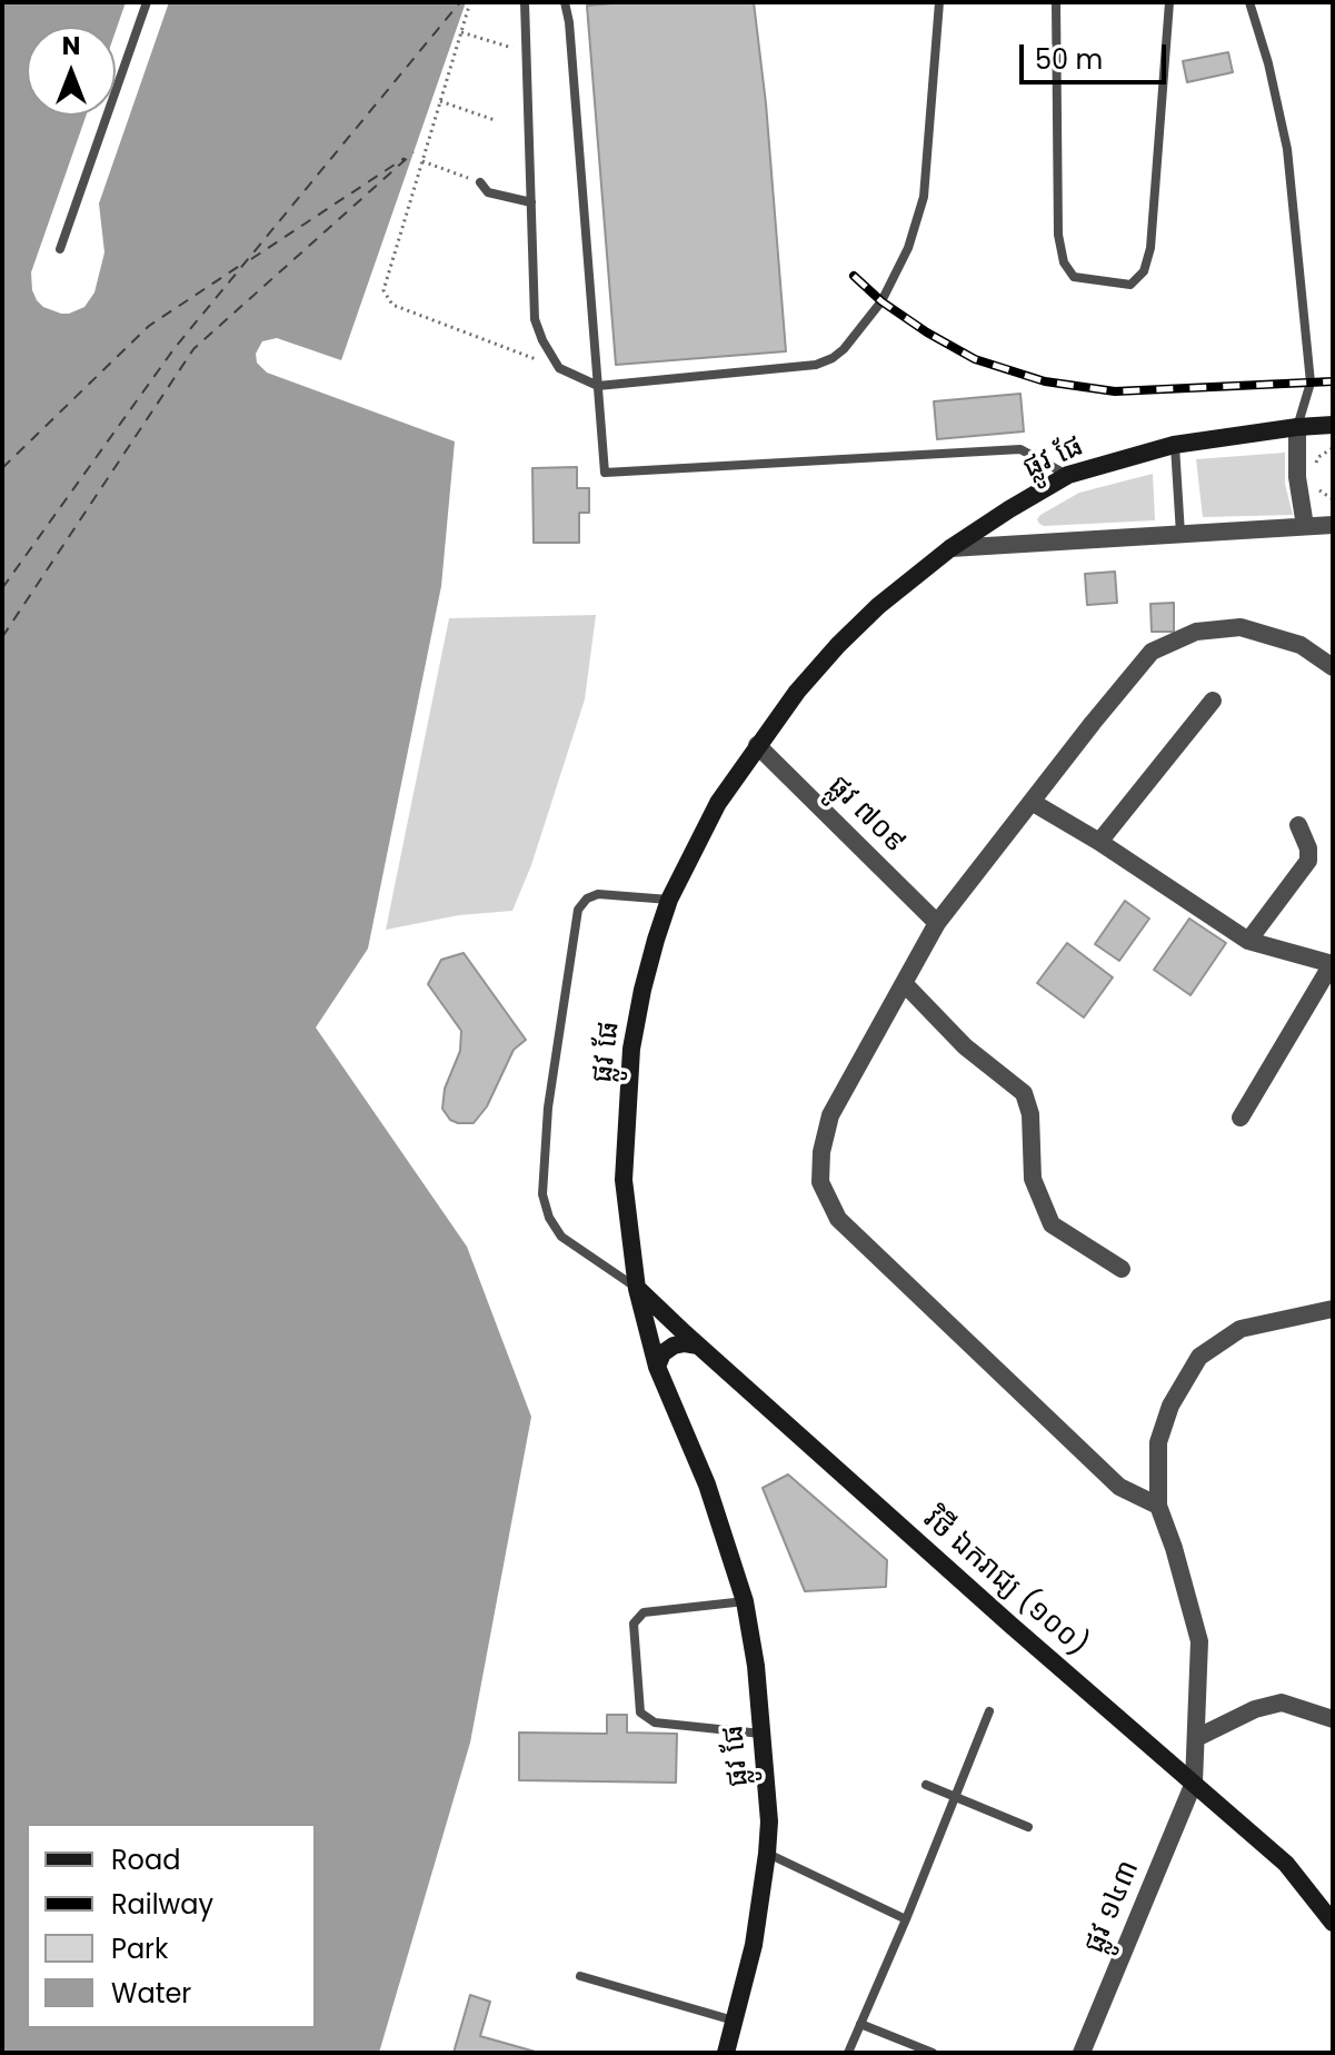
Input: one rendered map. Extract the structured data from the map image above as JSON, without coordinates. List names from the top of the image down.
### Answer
{
  "streets": {
    "street": [
      "ផ្លូវ ផែ",
      "ផ្លូវ ៧០៩",
      "វិថី ឯករាជ្យ (១០០)",
      "ផ្លូវ ១៤៣"
    ]
  },
  "crossings": [
    ["ផ្លូវ ផែ", "ផ្លូវ ៧០៩"],
    ["ផ្លូវ ផែ", "វិថី ឯករាជ្យ (១០០)"],
    ["វិថី ឯករាជ្យ (១០០)", "ផ្លូវ ១៤៣"]
  ],
  "legend": [
    "Road",
    "Railway",
    "Park",
    "Water"
  ],
  "scale_bar": "50 m",
  "north": "top"
}
